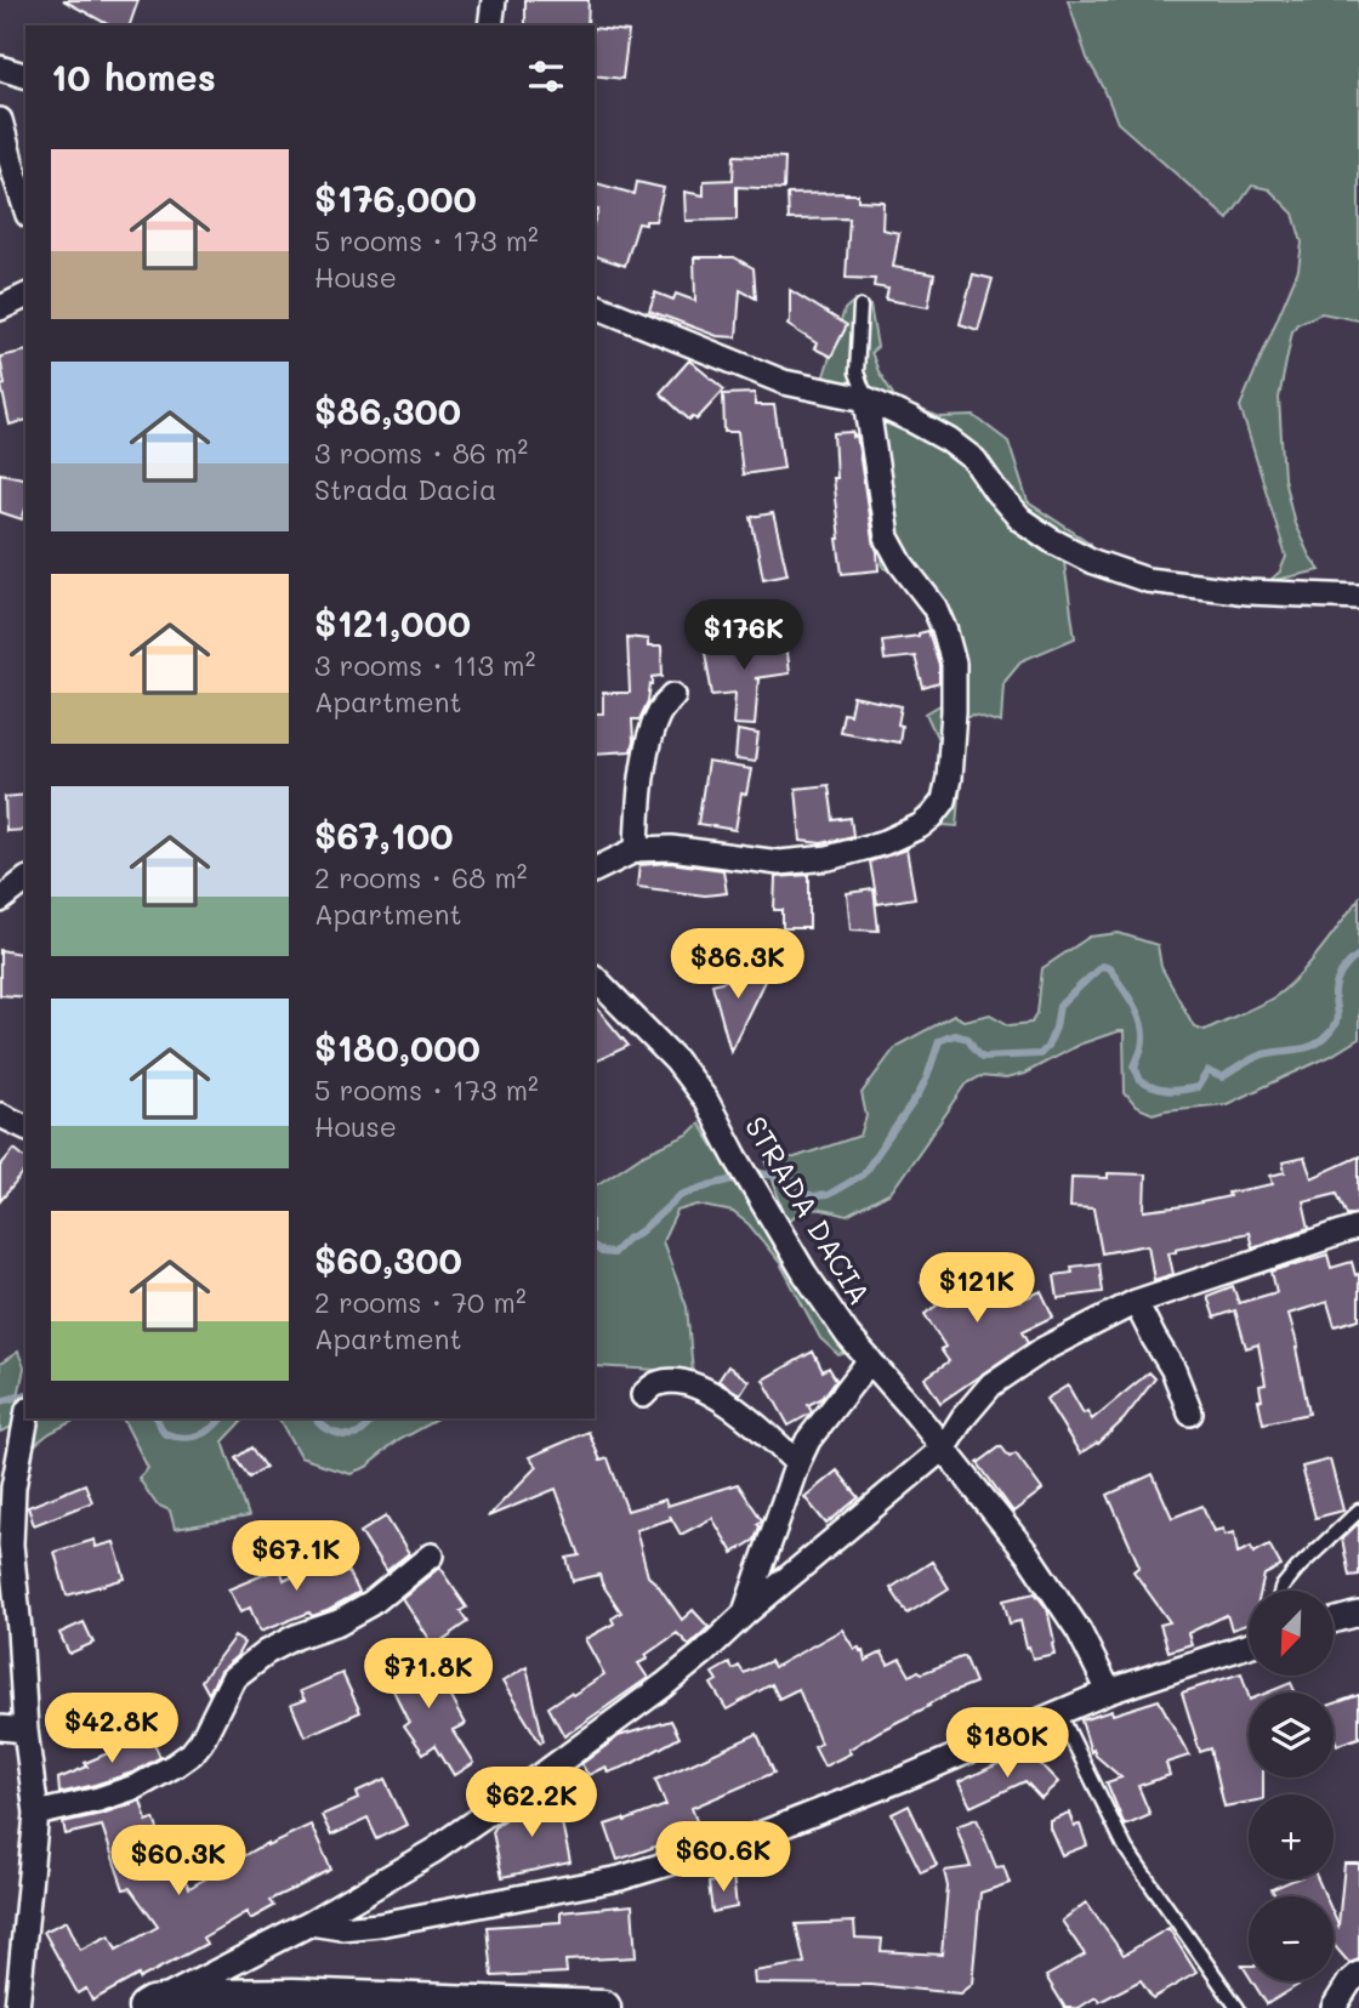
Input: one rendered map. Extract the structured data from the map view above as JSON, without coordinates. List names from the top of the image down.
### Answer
{
  "streets": {
    "street": ["STRADA DACIA"]
  },
  "north": "bottom left",
  "page": {
    "heading": "10 homes",
    "list": [
      {
        "name": "$176,000",
        "note": "5 rooms · 173 m² · House"
      },
      {
        "name": "$86,300",
        "note": "3 rooms · 86 m² · Strada Dacia"
      },
      {
        "name": "$121,000",
        "note": "3 rooms · 113 m² · Apartment"
      },
      {
        "name": "$67,100",
        "note": "2 rooms · 68 m² · Apartment"
      },
      {
        "name": "$180,000",
        "note": "5 rooms · 173 m² · House"
      },
      {
        "name": "$60,300",
        "note": "2 rooms · 70 m² · Apartment"
      }
    ],
    "price": [
      "$176K",
      "$86.3K",
      "$121K",
      "$67.1K",
      "$71.8K",
      "$42.8K",
      "$180K",
      "$62.2K",
      "$60.6K",
      "$60.3K"
    ],
    "map_buttons": ["+", "−"]
  }
}
